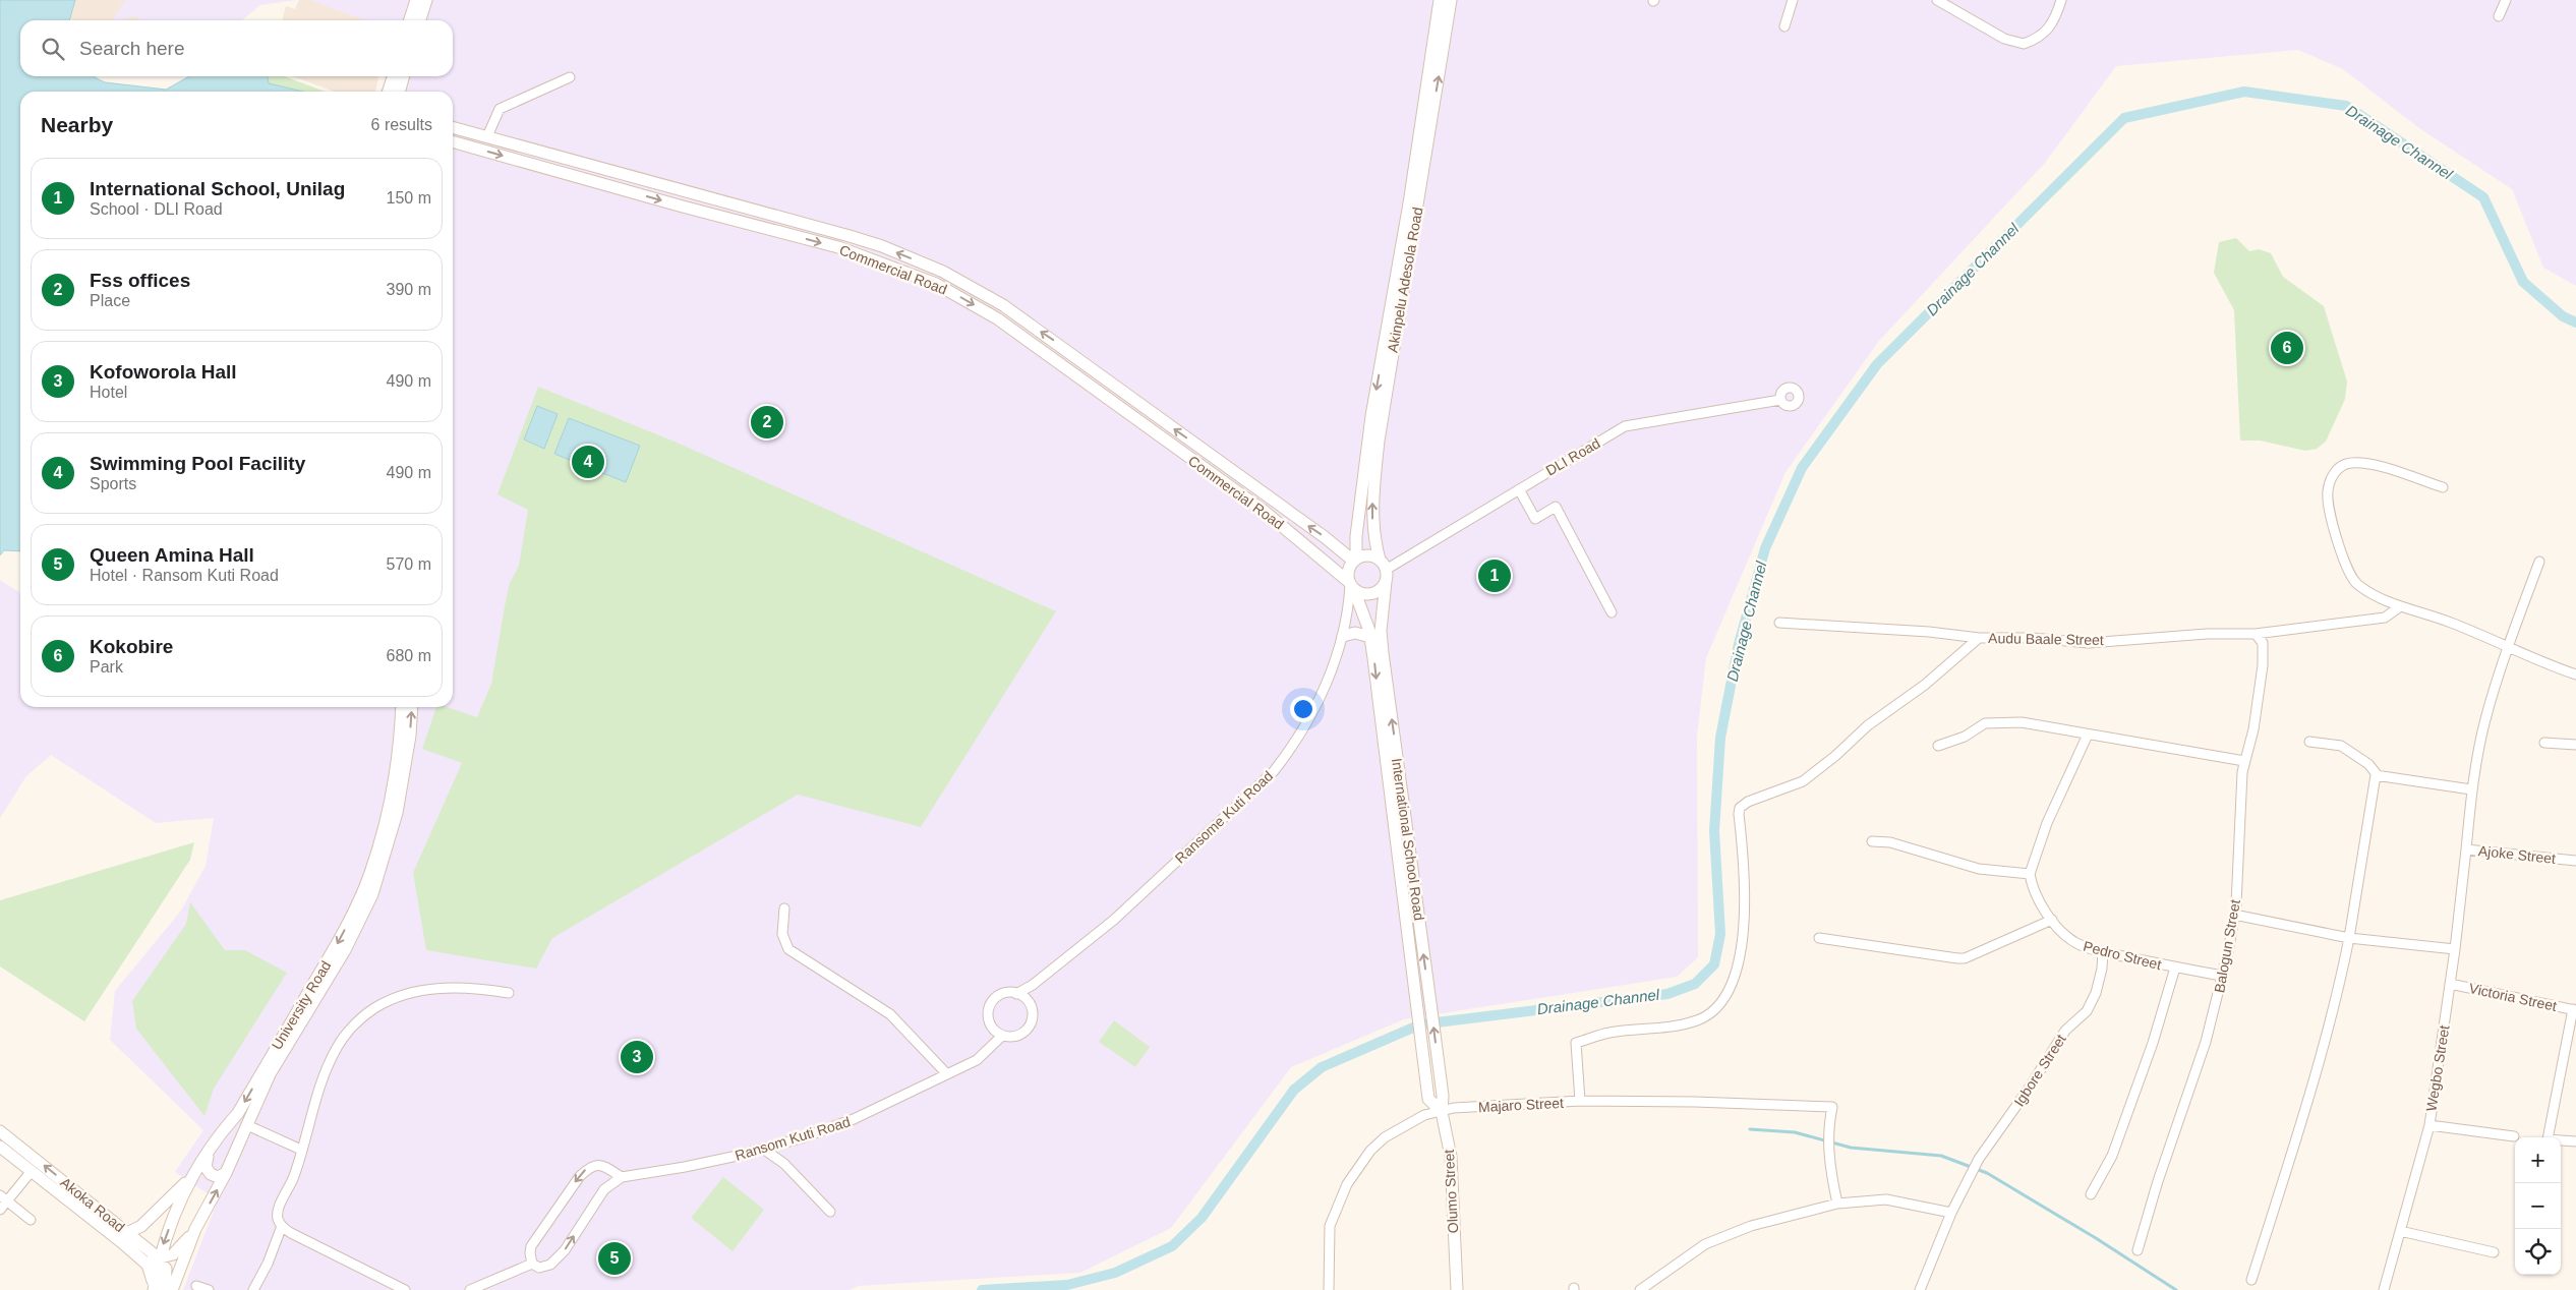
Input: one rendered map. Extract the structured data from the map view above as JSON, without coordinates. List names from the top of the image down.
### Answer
{
  "streets": {
    "street": [
      "Commercial Road",
      "Akinpelu Adesola Road",
      "DLI Road",
      "Audu Baale Street",
      "Ransome Kuti Road",
      "International School Road",
      "Ajoke Street",
      "Balogun Street",
      "Pedro Street",
      "Victoria Street",
      "University Road",
      "Wegbo Street",
      "Igbore Street",
      "Majaro Street",
      "Ransom Kuti Road",
      "Olumo Street",
      "Akoka Road"
    ]
  },
  "crossings": [
    ["Commercial Road", "Akinpelu Adesola Road"],
    ["Commercial Road", "DLI Road"],
    ["Commercial Road", "Ransome Kuti Road"],
    ["Commercial Road", "International School Road"],
    ["Akinpelu Adesola Road", "DLI Road"],
    ["Akinpelu Adesola Road", "Ransome Kuti Road"],
    ["Akinpelu Adesola Road", "International School Road"],
    ["DLI Road", "Ransome Kuti Road"],
    ["DLI Road", "International School Road"],
    ["Audu Baale Street", "Balogun Street"],
    ["Ransome Kuti Road", "International School Road"],
    ["Ransome Kuti Road", "Ransom Kuti Road"],
    ["International School Road", "Majaro Street"],
    ["International School Road", "Olumo Street"],
    ["Ajoke Street", "Wegbo Street"],
    ["Balogun Street", "Pedro Street"],
    ["Pedro Street", "Igbore Street"],
    ["Victoria Street", "Wegbo Street"],
    ["University Road", "Akoka Road"],
    ["Majaro Street", "Olumo Street"]
  ],
  "water": ["Drainage Channel"],
  "page": {
    "search": "Search here",
    "heading": ["Nearby", "6 results"],
    "list": [
      {
        "mark": "1",
        "name": "International School, Unilag",
        "note": "School · DLI Road",
        "value": "150 m"
      },
      {
        "mark": "2",
        "name": "Fss offices",
        "note": "Place",
        "value": "390 m"
      },
      {
        "mark": "3",
        "name": "Kofoworola Hall",
        "note": "Hotel",
        "value": "490 m"
      },
      {
        "mark": "4",
        "name": "Swimming Pool Facility",
        "note": "Sports",
        "value": "490 m"
      },
      {
        "mark": "5",
        "name": "Queen Amina Hall",
        "note": "Hotel · Ransom Kuti Road",
        "value": "570 m"
      },
      {
        "mark": "6",
        "name": "Kokobire",
        "note": "Park",
        "value": "680 m"
      }
    ],
    "pins": [
      "6",
      "2",
      "4",
      "1",
      "3",
      "5"
    ],
    "map_buttons": ["+", "−"]
  }
}
